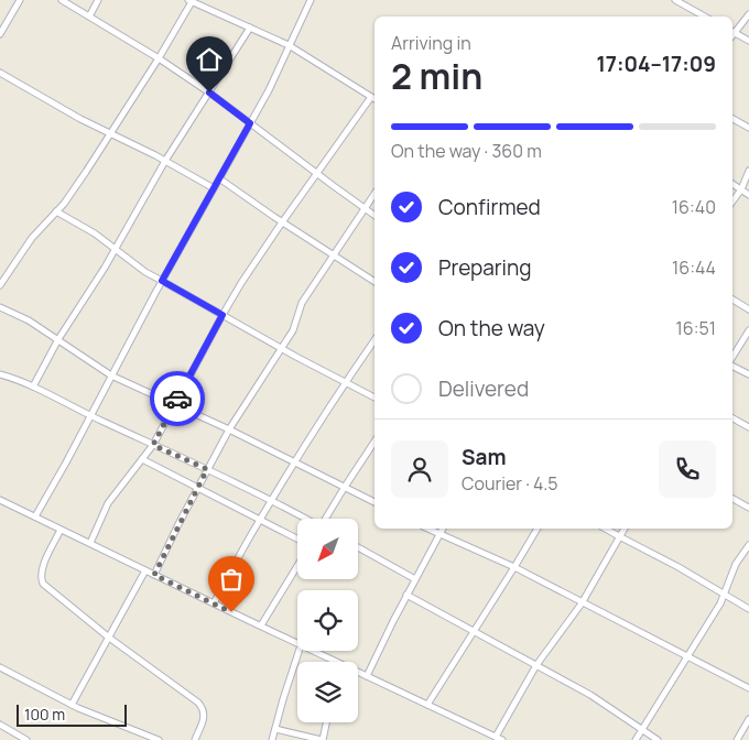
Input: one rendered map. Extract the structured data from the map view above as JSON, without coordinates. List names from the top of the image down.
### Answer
{
  "scale_bar": "100 m",
  "north": "bottom left",
  "page": {
    "heading": ["2 min", "Arriving in", "17:04–17:09"],
    "panel": ["Sam", "Courier · 4.5"],
    "bar": "On the way · 360 m",
    "list": [
      ["Confirmed", "16:40"],
      ["Preparing", "16:44"],
      ["On the way", "16:51"],
      "Delivered"
    ],
    "scale": "100 m"
  }
}
